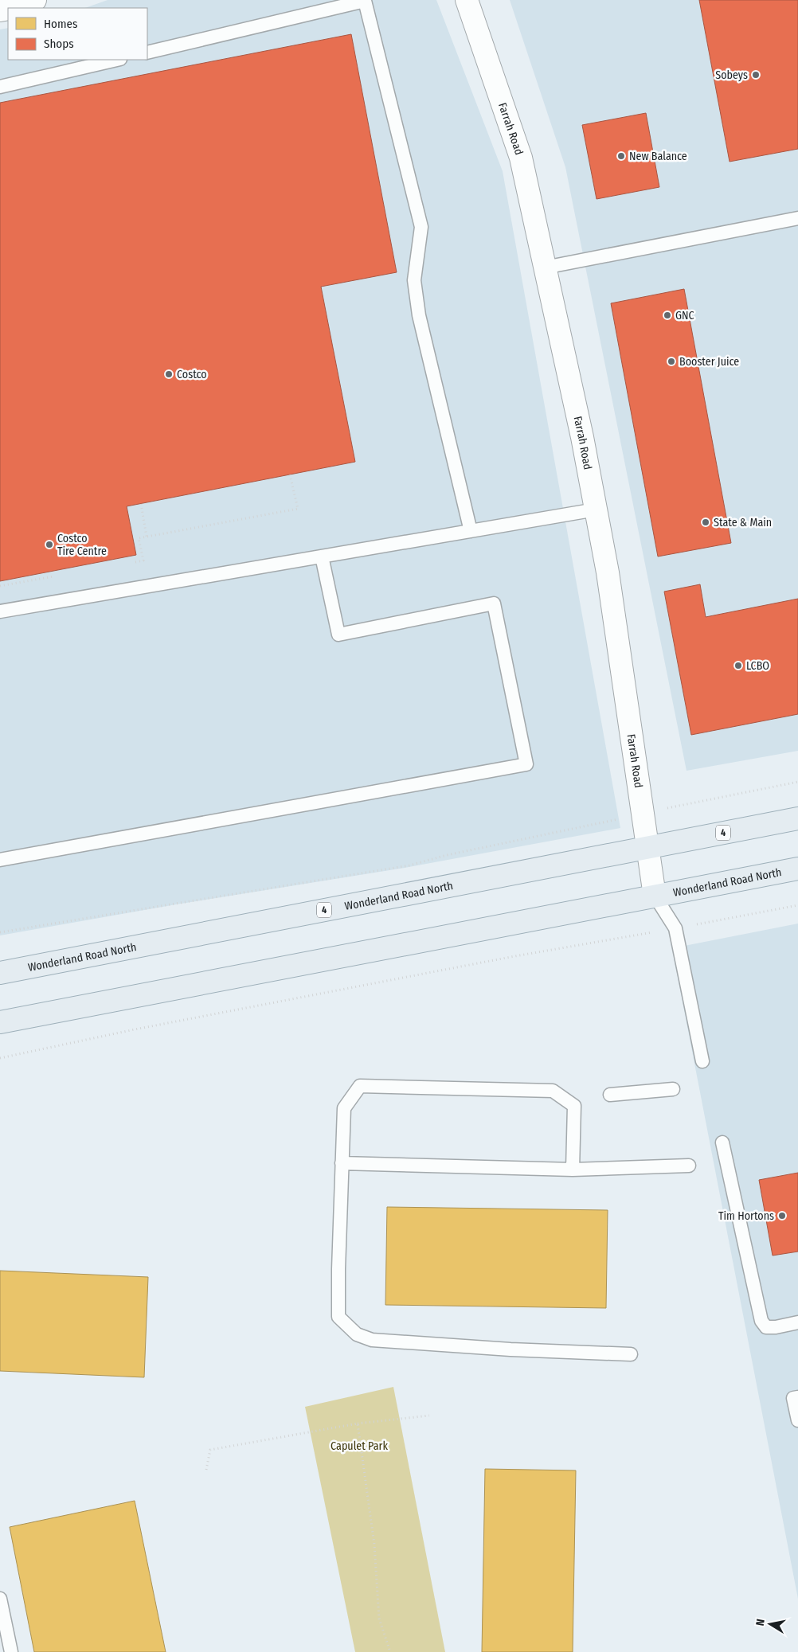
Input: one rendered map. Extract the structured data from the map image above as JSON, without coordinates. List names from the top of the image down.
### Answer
{
  "streets": {
    "main road": ["4", "Wonderland Road North"],
    "street": ["Farrah Road"]
  },
  "crossings": [
    ["Farrah Road", "Wonderland Road North"]
  ],
  "parks": ["Capulet Park"],
  "places": [
    "Sobeys",
    "New Balance",
    "GNC",
    "Booster Juice",
    "Costco",
    "State & Main",
    "Costco Tire Centre",
    "LCBO",
    "Tim Hortons"
  ],
  "legend": ["Homes", "Shops"],
  "north": "left"
}
